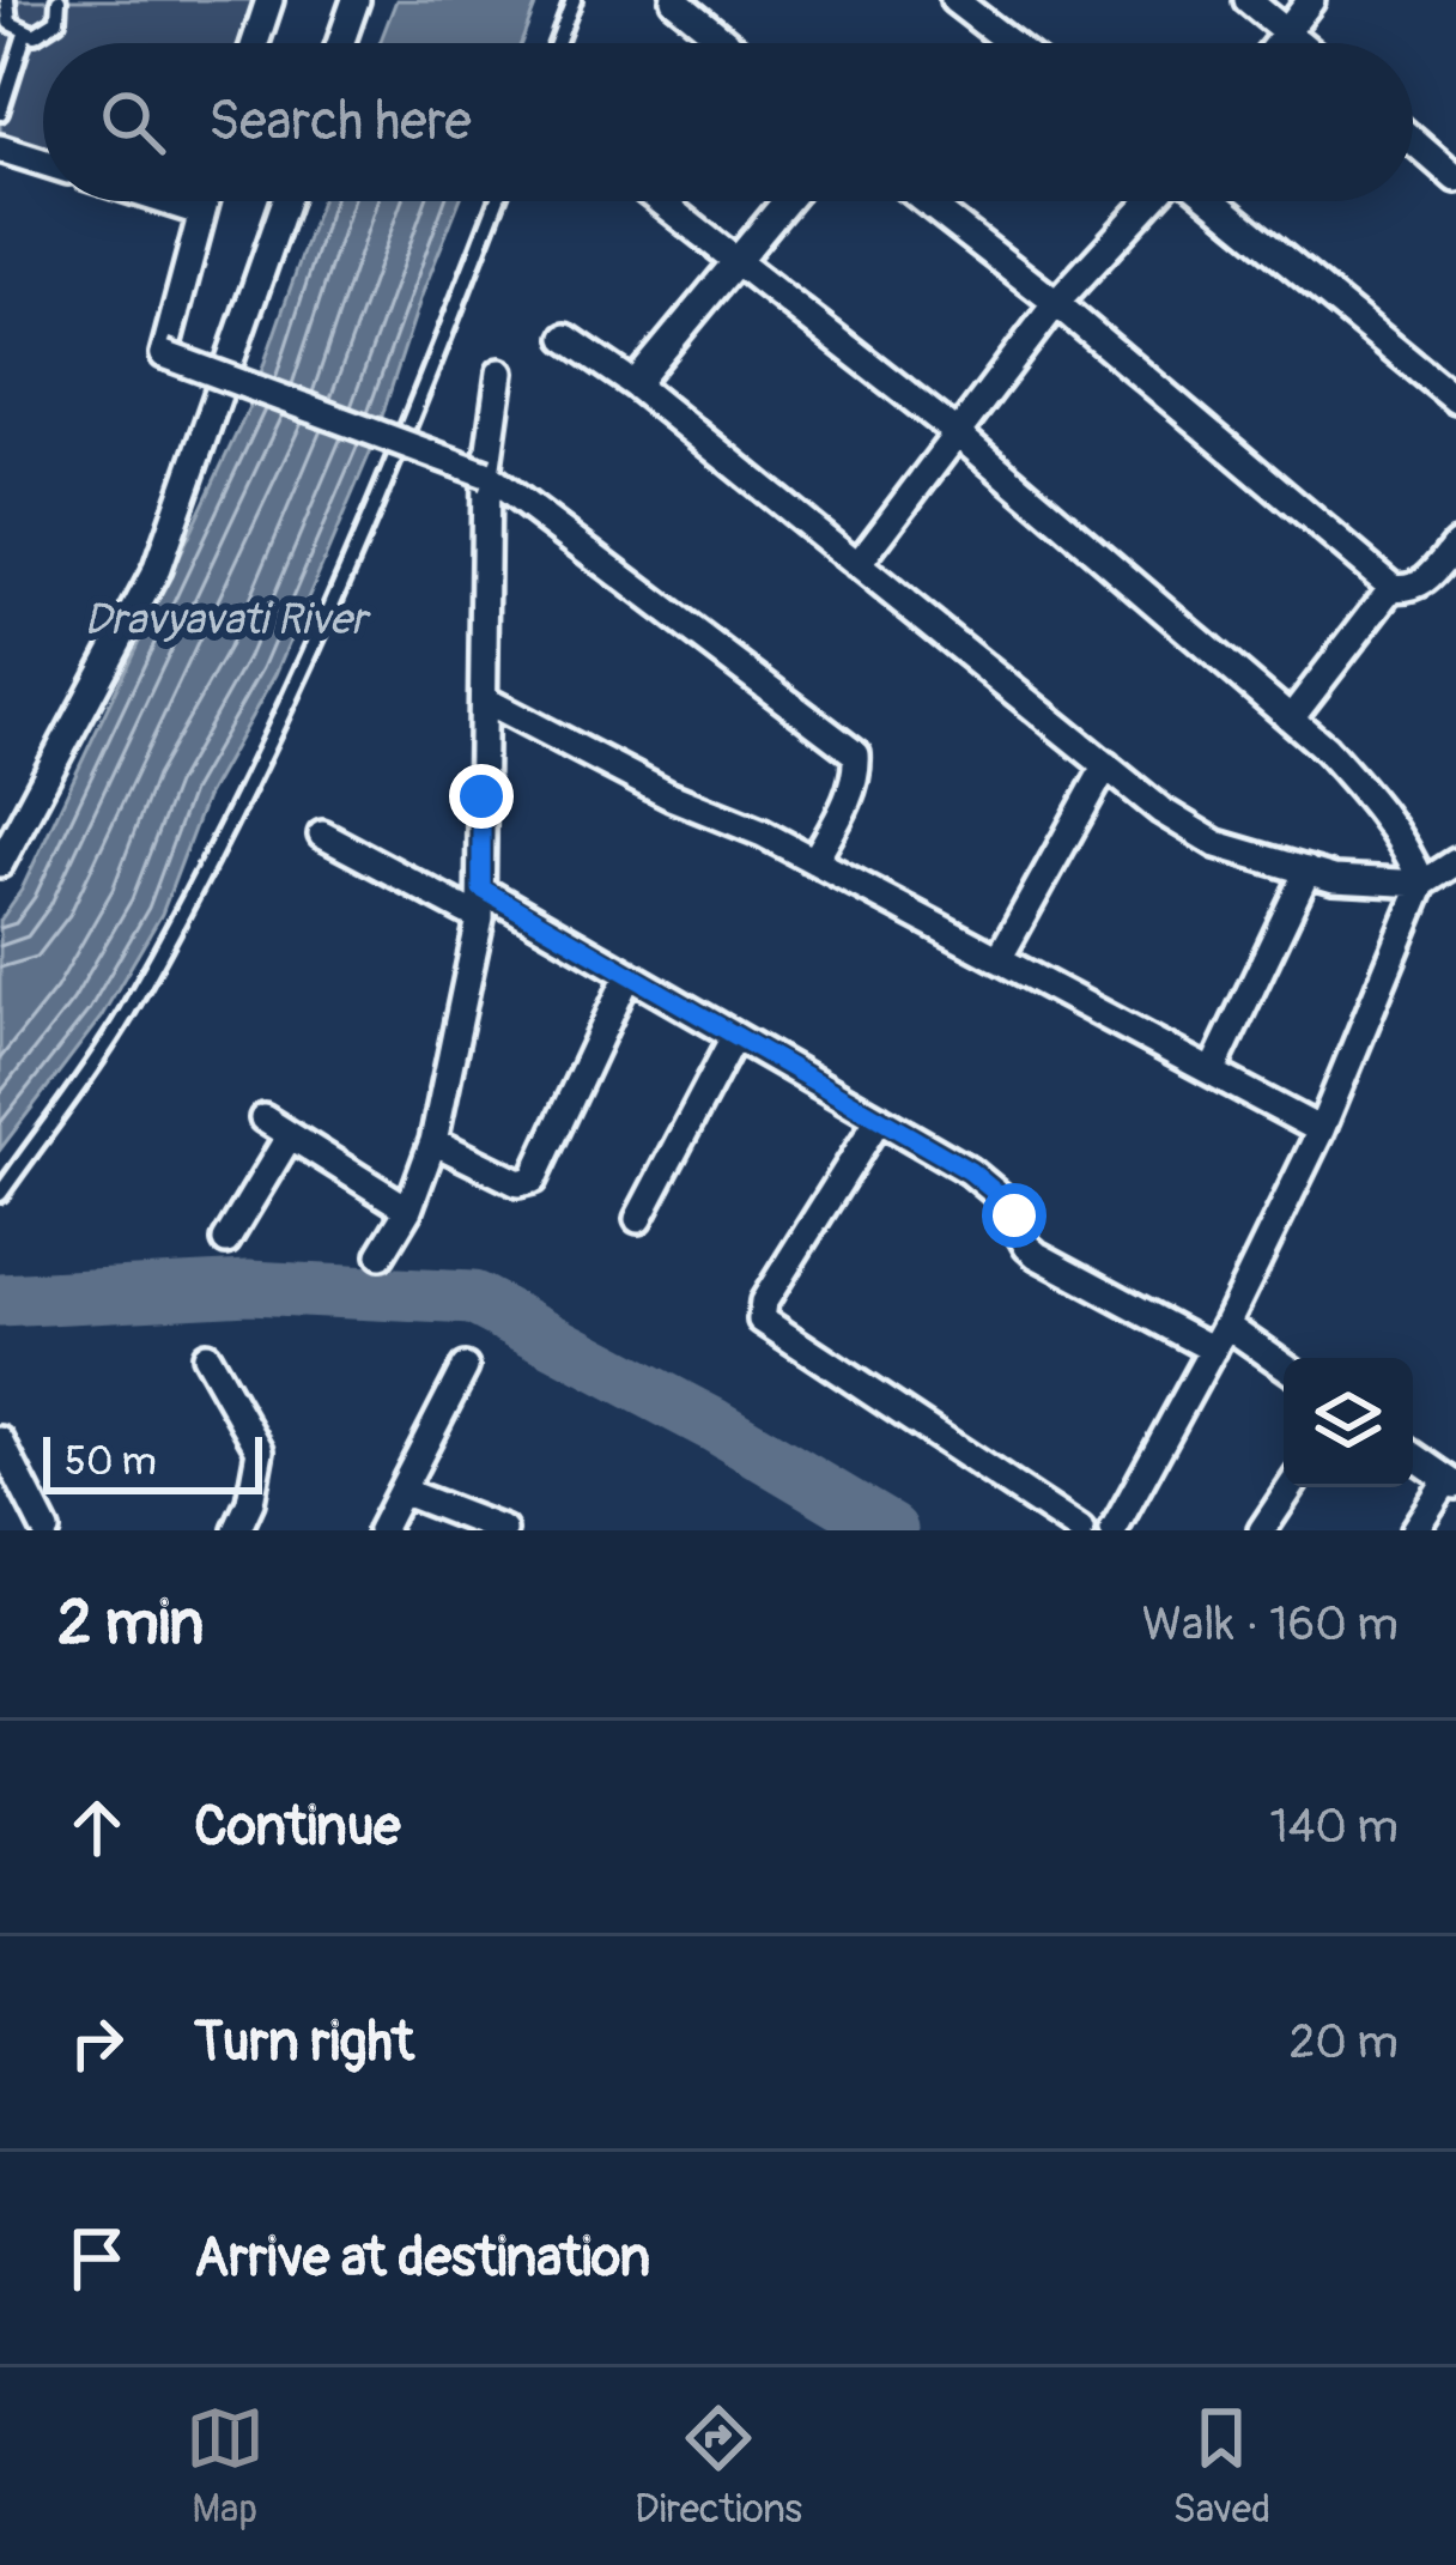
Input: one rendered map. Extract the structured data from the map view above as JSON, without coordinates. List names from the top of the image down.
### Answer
{
  "water": ["Dravyavati River"],
  "scale_bar": "50 m",
  "page": {
    "search": "Search here",
    "scale": "50 m",
    "heading": ["2 min", "Walk · 160 m"],
    "list": [
      ["Continue", "140 m"],
      ["Turn right", "20 m"],
      "Arrive at destination"
    ],
    "nav": ["Map", "Directions", "Saved"]
  }
}
